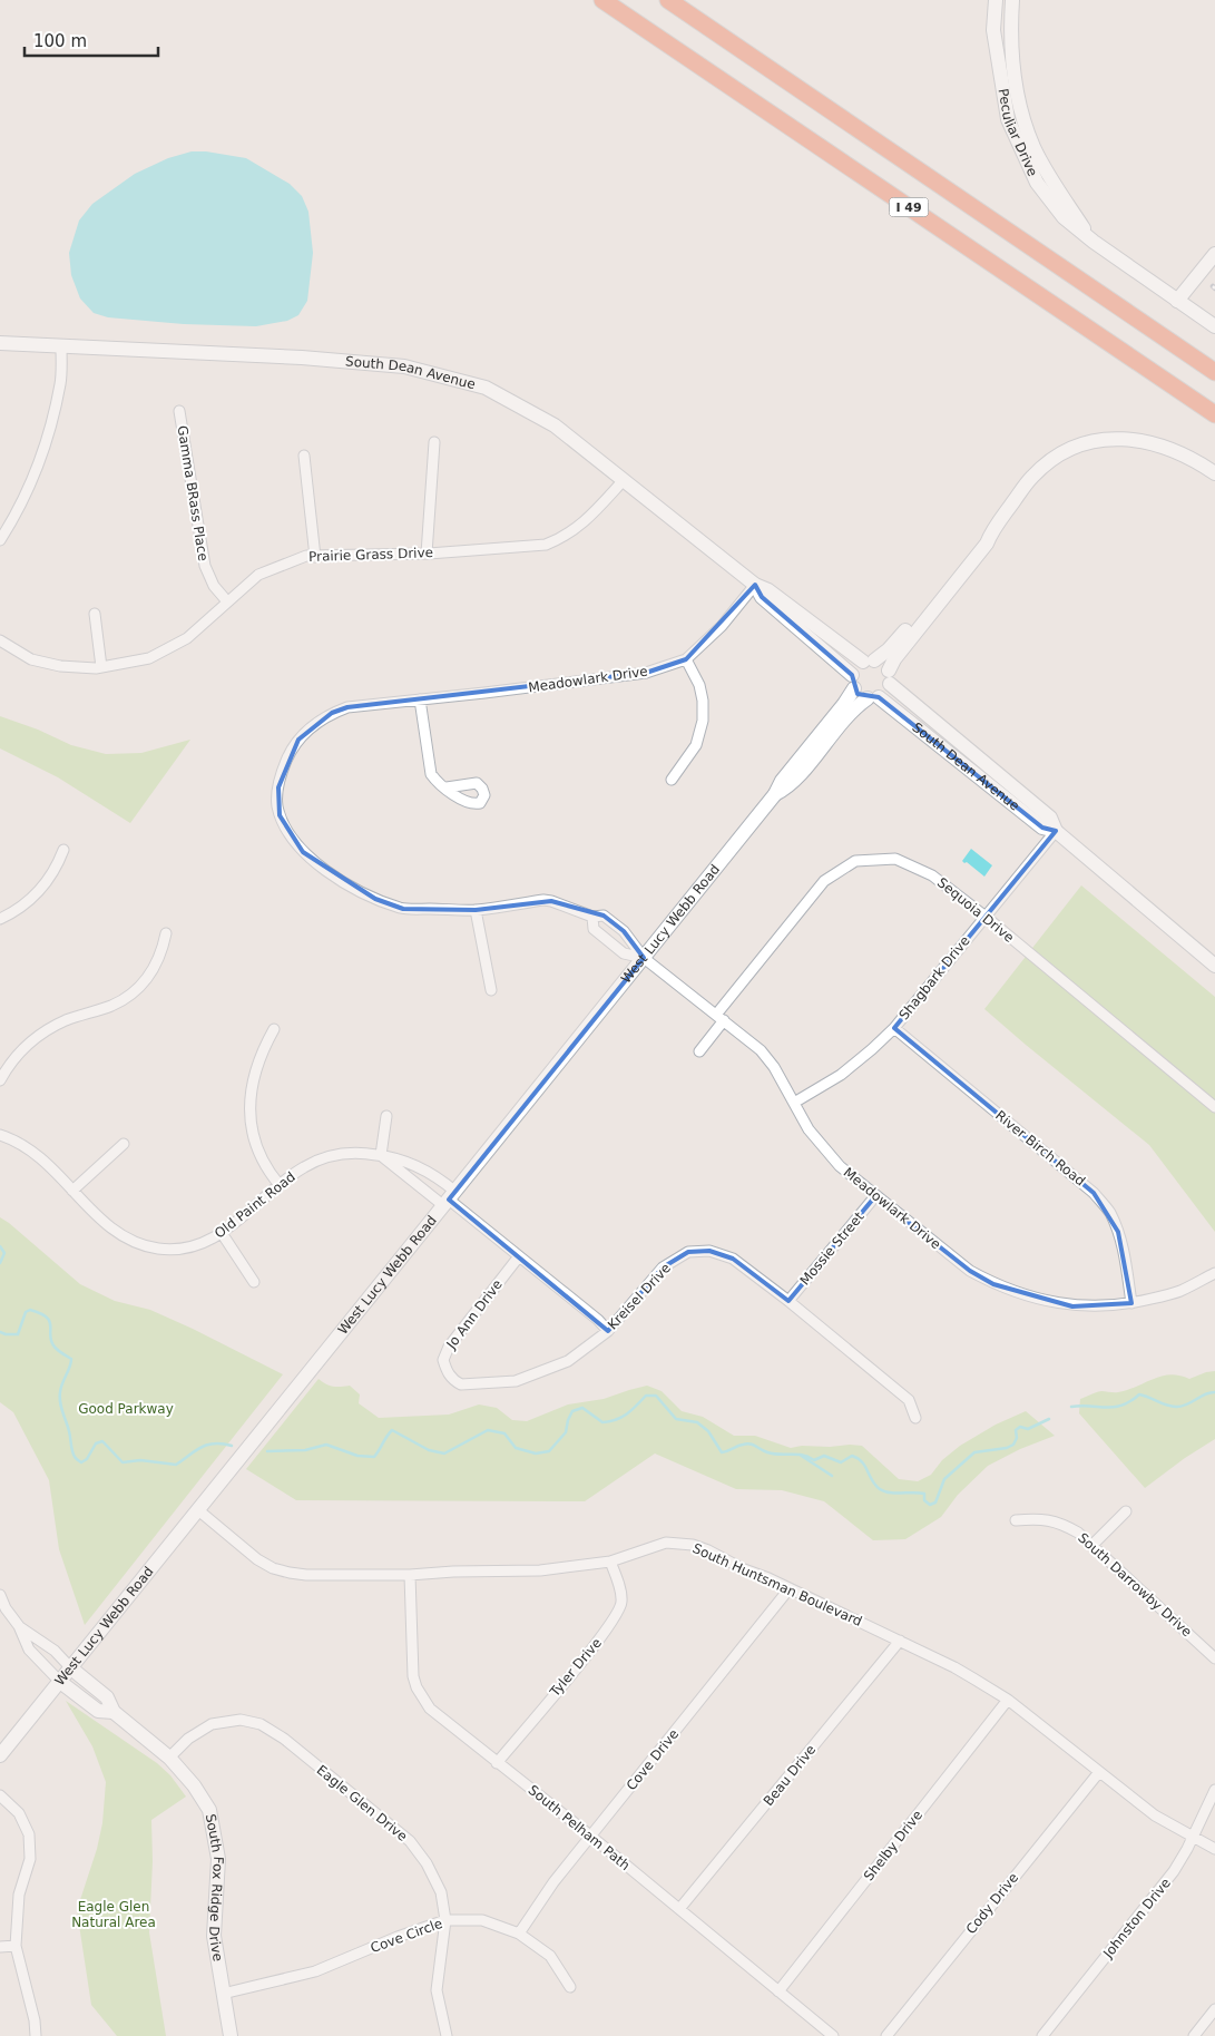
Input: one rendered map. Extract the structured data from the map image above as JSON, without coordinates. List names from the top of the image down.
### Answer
{
  "streets": {
    "highway": ["I 49"],
    "street": [
      "Peculiar Drive",
      "South Dean Avenue",
      "Gamma BRass Place",
      "Prairie Grass Drive",
      "Meadowlark Drive",
      "Sequoia Drive",
      "West Lucy Webb Road",
      "Shagbark Drive",
      "River Birch Road",
      "Old Paint Road",
      "Mossie Street",
      "Kreisel Drive",
      "Jo Ann Drive",
      "South Huntsman Boulevard",
      "South Darrowby Drive",
      "Tyler Drive",
      "Cove Drive",
      "Beau Drive",
      "Eagle Glen Drive",
      "South Pelham Path",
      "Shelby Drive",
      "South Fox Ridge Drive",
      "Cody Drive",
      "Johnston Drive",
      "Cove Circle"
    ]
  },
  "crossings": [
    ["South Dean Avenue", "Prairie Grass Drive"],
    ["South Dean Avenue", "Meadowlark Drive"],
    ["South Dean Avenue", "West Lucy Webb Road"],
    ["South Dean Avenue", "Shagbark Drive"],
    ["Gamma BRass Place", "Prairie Grass Drive"],
    ["Meadowlark Drive", "Sequoia Drive"],
    ["Meadowlark Drive", "West Lucy Webb Road"],
    ["Meadowlark Drive", "Shagbark Drive"],
    ["Meadowlark Drive", "River Birch Road"],
    ["Meadowlark Drive", "Mossie Street"],
    ["Sequoia Drive", "Shagbark Drive"],
    ["West Lucy Webb Road", "Old Paint Road"],
    ["West Lucy Webb Road", "South Huntsman Boulevard"],
    ["West Lucy Webb Road", "South Fox Ridge Drive"],
    ["Shagbark Drive", "River Birch Road"],
    ["Old Paint Road", "Kreisel Drive"],
    ["Old Paint Road", "Jo Ann Drive"],
    ["Mossie Street", "Kreisel Drive"],
    ["Kreisel Drive", "Jo Ann Drive"],
    ["South Huntsman Boulevard", "Tyler Drive"],
    ["South Huntsman Boulevard", "Cove Drive"],
    ["South Huntsman Boulevard", "Beau Drive"],
    ["South Huntsman Boulevard", "South Pelham Path"],
    ["South Huntsman Boulevard", "Shelby Drive"],
    ["South Huntsman Boulevard", "Cody Drive"],
    ["South Huntsman Boulevard", "Johnston Drive"],
    ["Tyler Drive", "South Pelham Path"],
    ["Cove Drive", "South Pelham Path"],
    ["Cove Drive", "Cove Circle"],
    ["Beau Drive", "South Pelham Path"],
    ["Eagle Glen Drive", "South Fox Ridge Drive"],
    ["Eagle Glen Drive", "Cove Circle"],
    ["South Pelham Path", "Shelby Drive"],
    ["South Fox Ridge Drive", "Cove Circle"]
  ],
  "parks": ["Good Parkway", "Eagle Glen Natural Area"],
  "scale_bar": "100 m"
}
